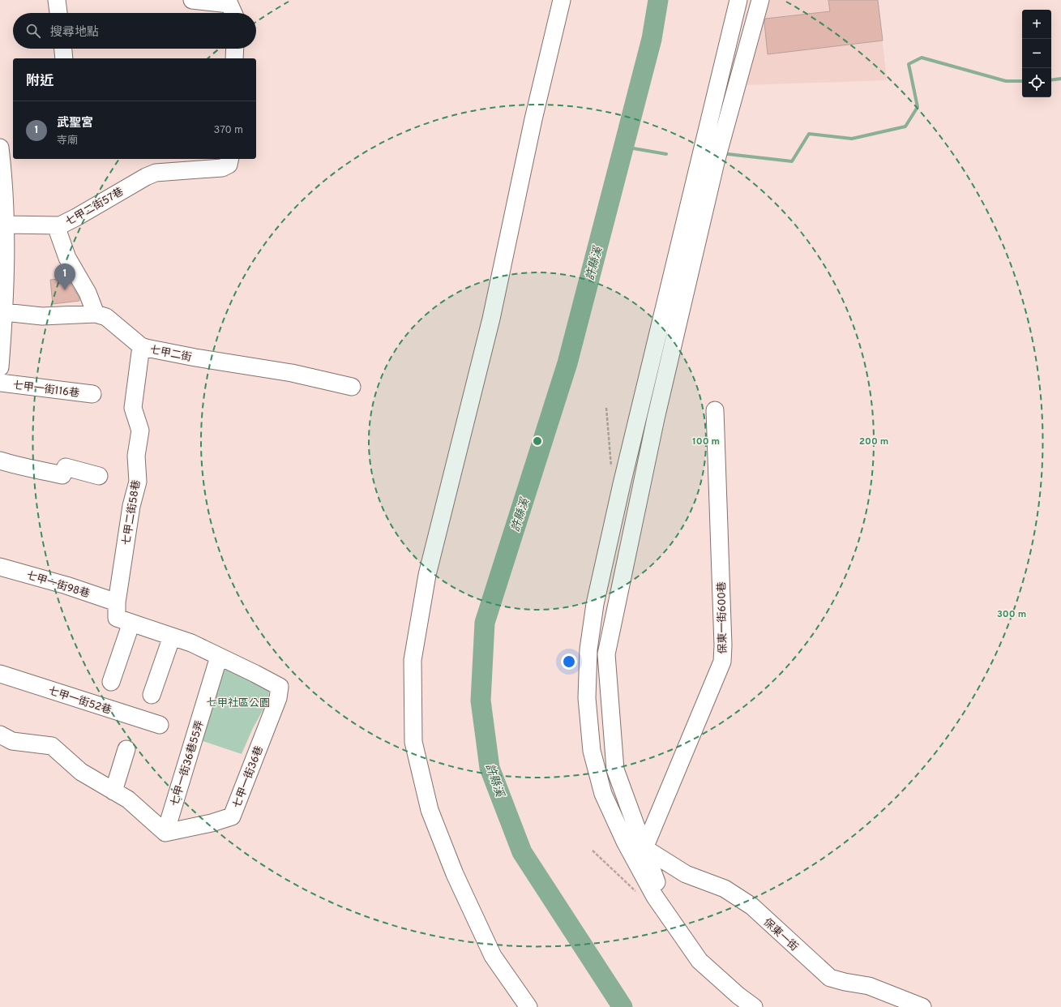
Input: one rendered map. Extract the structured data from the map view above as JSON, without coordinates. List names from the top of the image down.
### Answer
{
  "streets": {
    "lane": [
      "七甲二街57巷",
      "七甲二街",
      "七甲一街116巷",
      "七甲二街58巷",
      "七甲一街98巷",
      "保東一街600巷",
      "七甲一街52巷",
      "七甲一街36巷55弄",
      "七甲一街36巷",
      "保東一街"
    ]
  },
  "crossings": [
    ["七甲二街57巷", "七甲二街"],
    ["七甲二街", "七甲二街58巷"],
    ["七甲二街58巷", "七甲一街98巷"],
    ["七甲二街58巷", "七甲一街36巷"],
    ["七甲一街98巷", "七甲一街36巷"],
    ["保東一街600巷", "保東一街"],
    ["七甲一街36巷55弄", "七甲一街36巷"]
  ],
  "water": ["許縣溪"],
  "parks": ["七甲社區公園"],
  "page": {
    "map_buttons": ["+", "−"],
    "search": "搜尋地點",
    "heading": "附近",
    "list": [
      {
        "mark": "1",
        "name": "武聖宮",
        "note": "寺廟",
        "value": "370 m"
      }
    ],
    "pins": "1"
  },
  "rings": ["100 m", "200 m", "300 m"]
}
